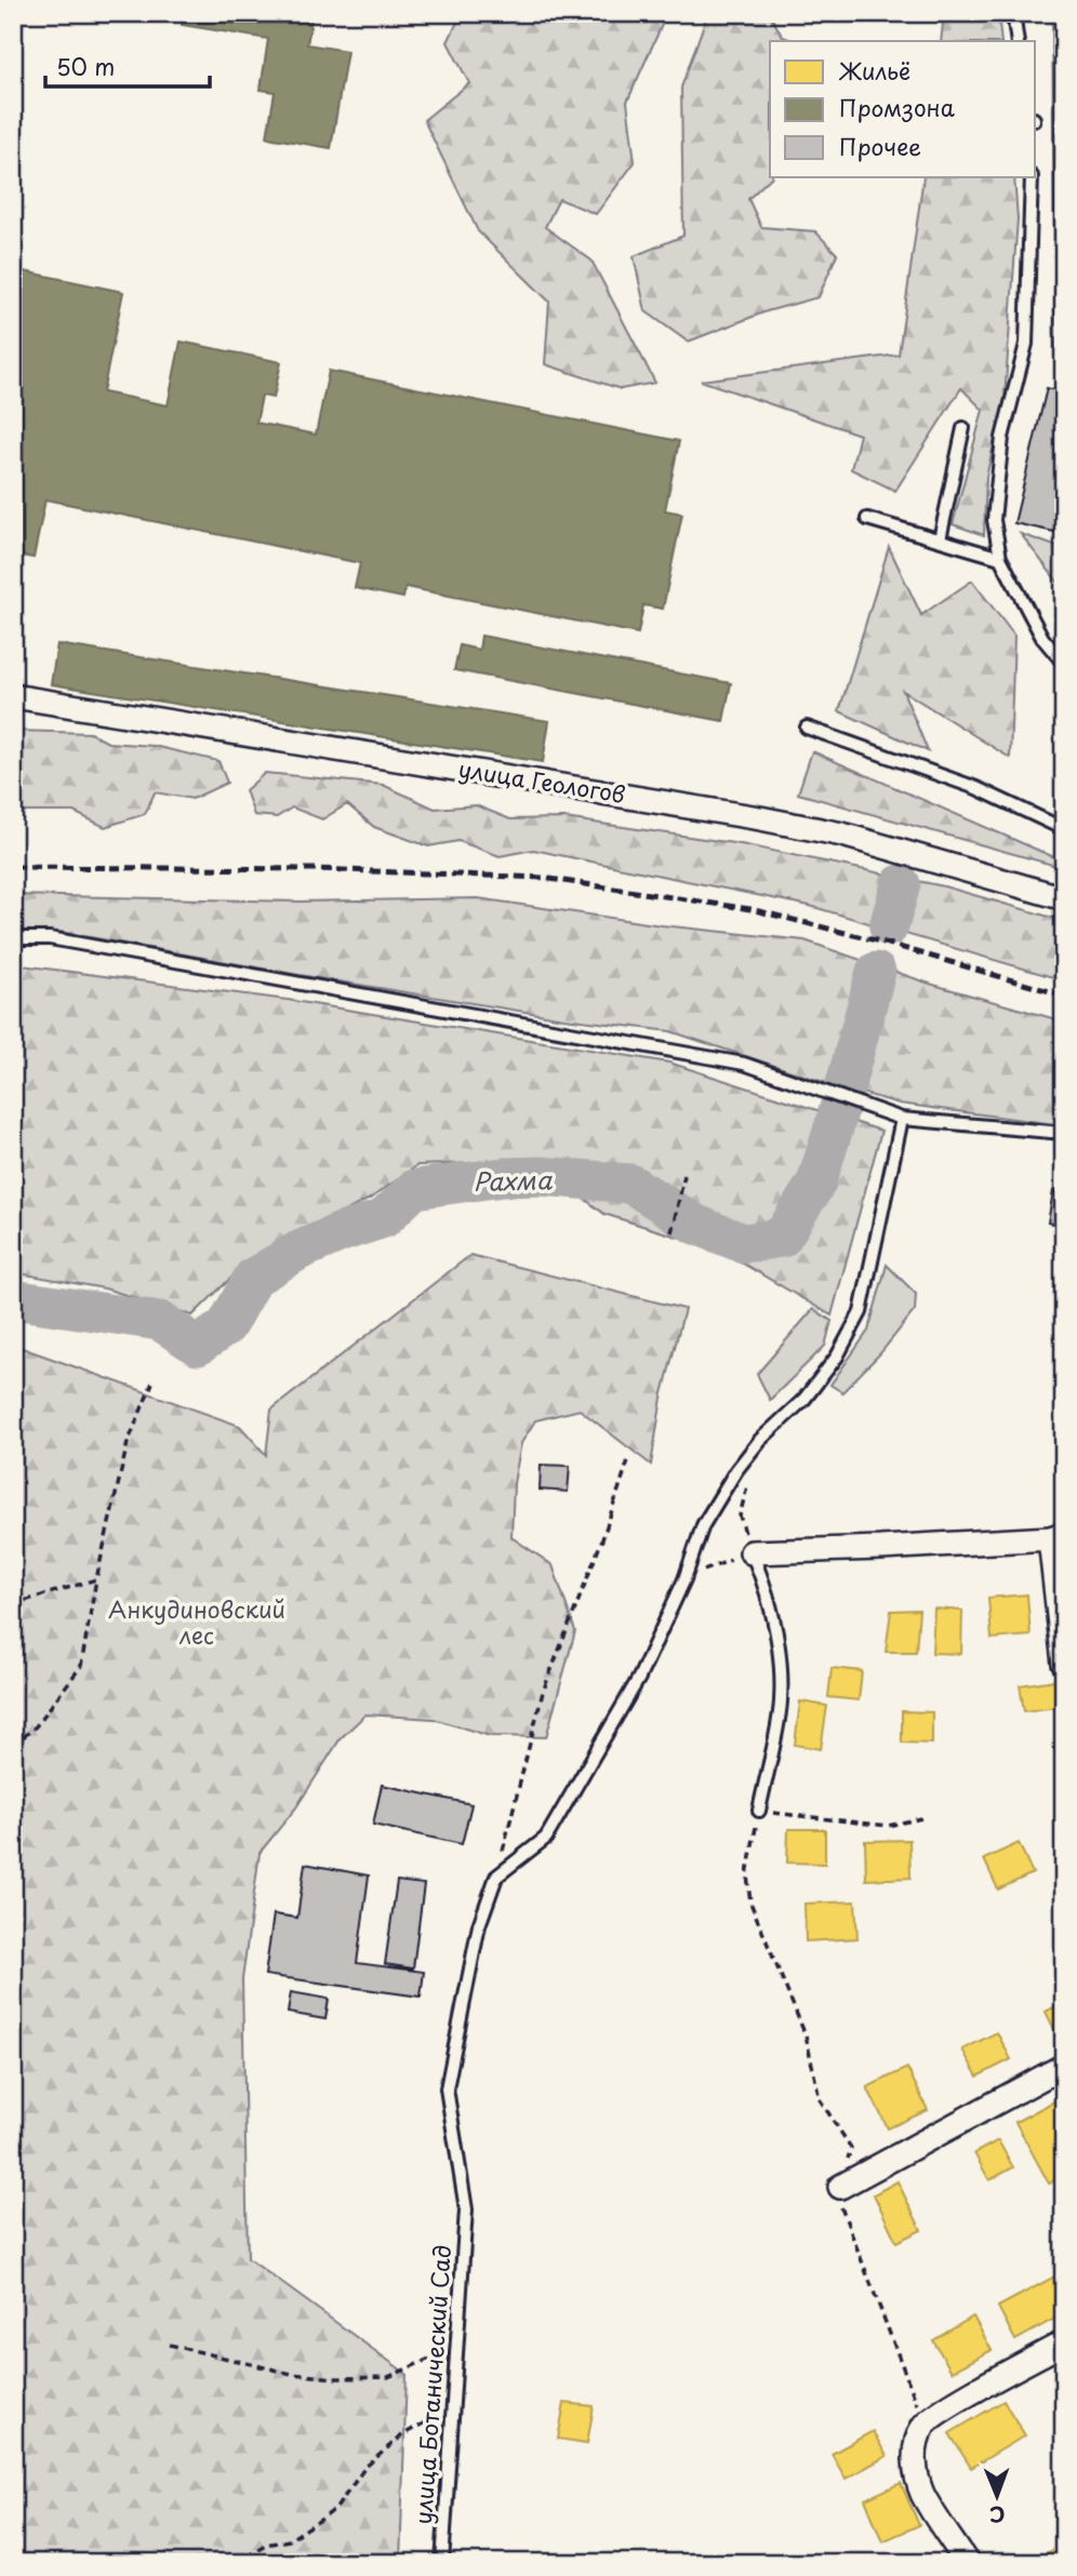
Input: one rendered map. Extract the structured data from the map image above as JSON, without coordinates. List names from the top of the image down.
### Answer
{
  "streets": {
    "street": ["улица Геологов"],
    "lane": ["улица Ботанический Сад"]
  },
  "water": ["Рахма"],
  "parks": ["Анкудиновский лес"],
  "legend": ["Жильё", "Промзона", "Прочее"],
  "scale_bar": "50 m",
  "north": "bottom"
}
